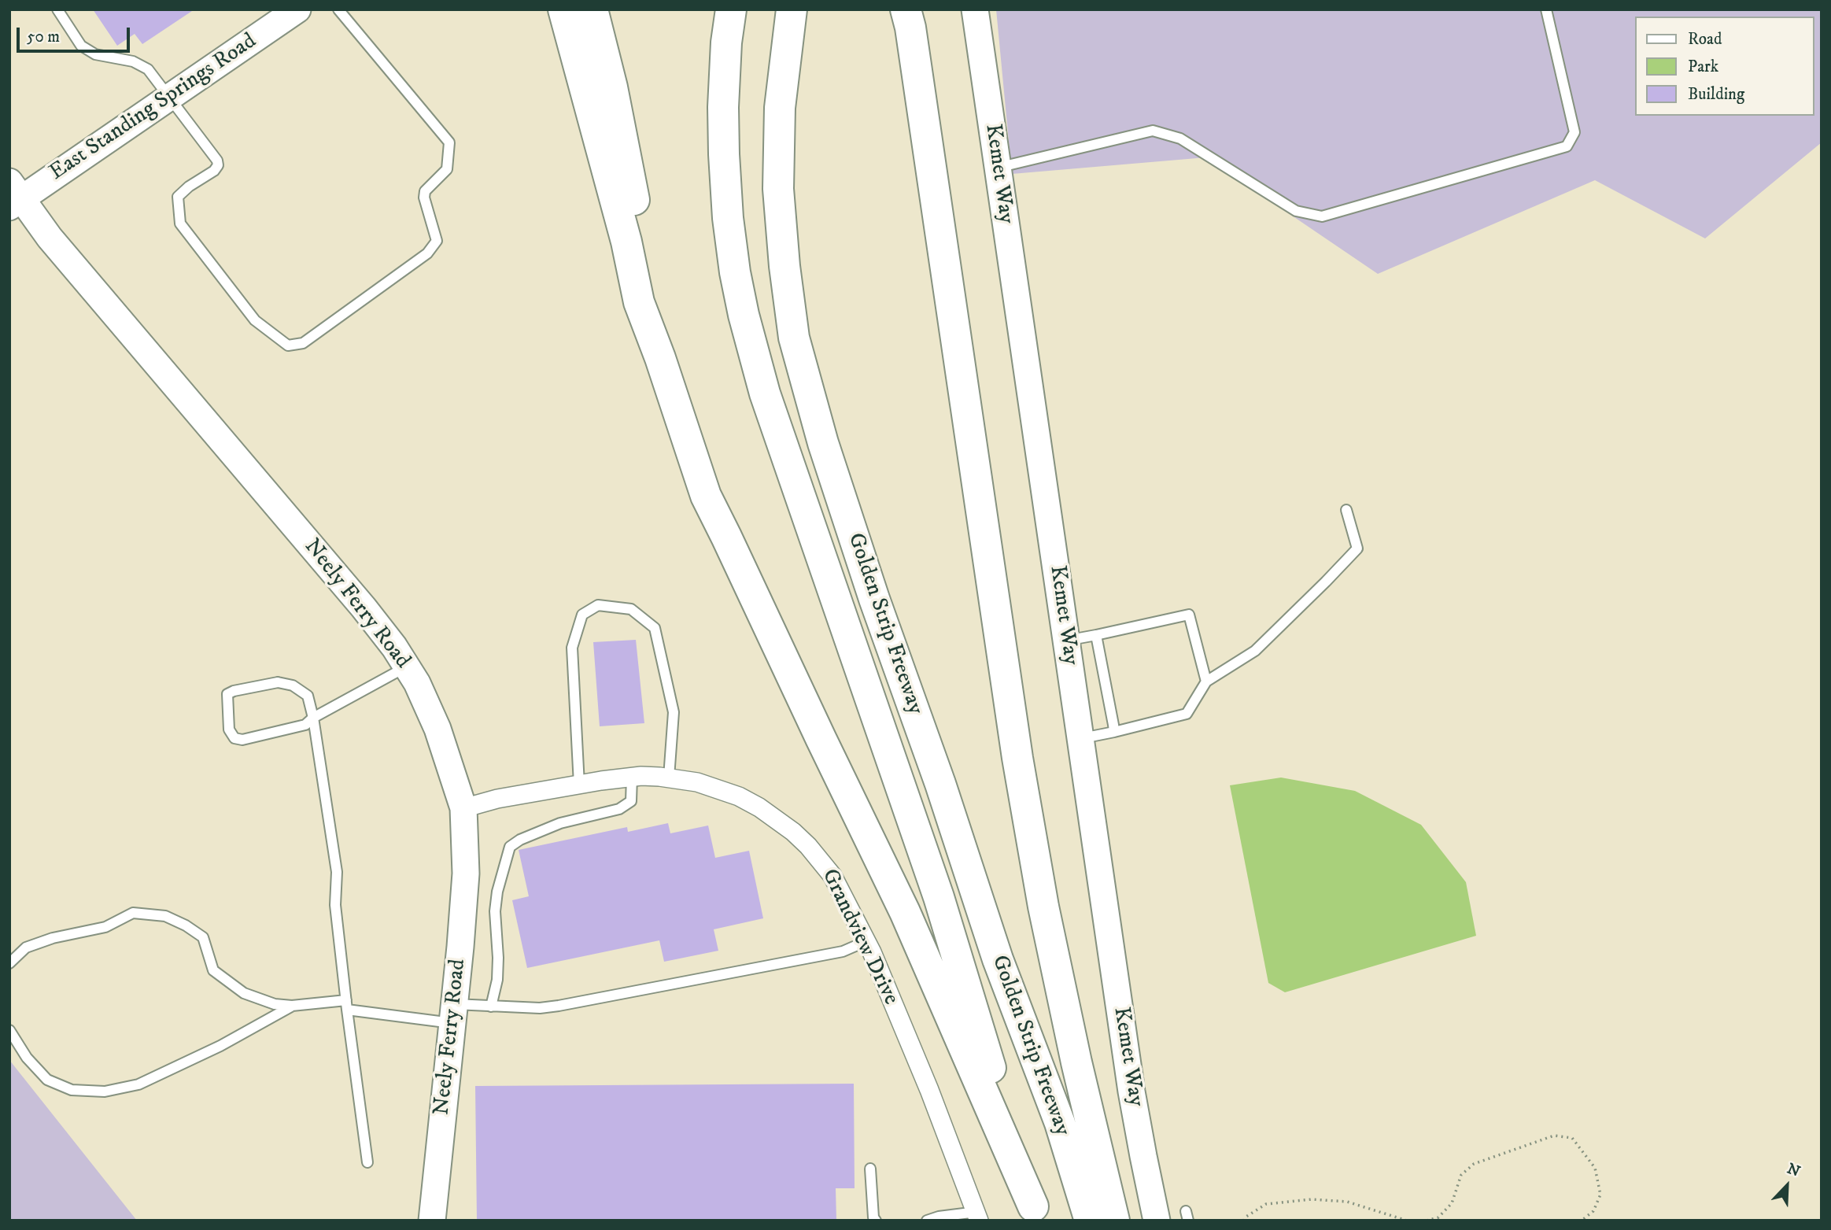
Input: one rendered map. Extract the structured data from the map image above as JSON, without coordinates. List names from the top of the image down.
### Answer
{
  "streets": {
    "highway": ["Golden Strip Freeway"],
    "street": [
      "East Standing Springs Road",
      "Kemet Way",
      "Neely Ferry Road",
      "Grandview Drive"
    ]
  },
  "crossings": [
    ["East Standing Springs Road", "Neely Ferry Road"],
    ["Neely Ferry Road", "Grandview Drive"]
  ],
  "legend": ["Road", "Park", "Building"],
  "scale_bar": "50 m",
  "north": "top right"
}
